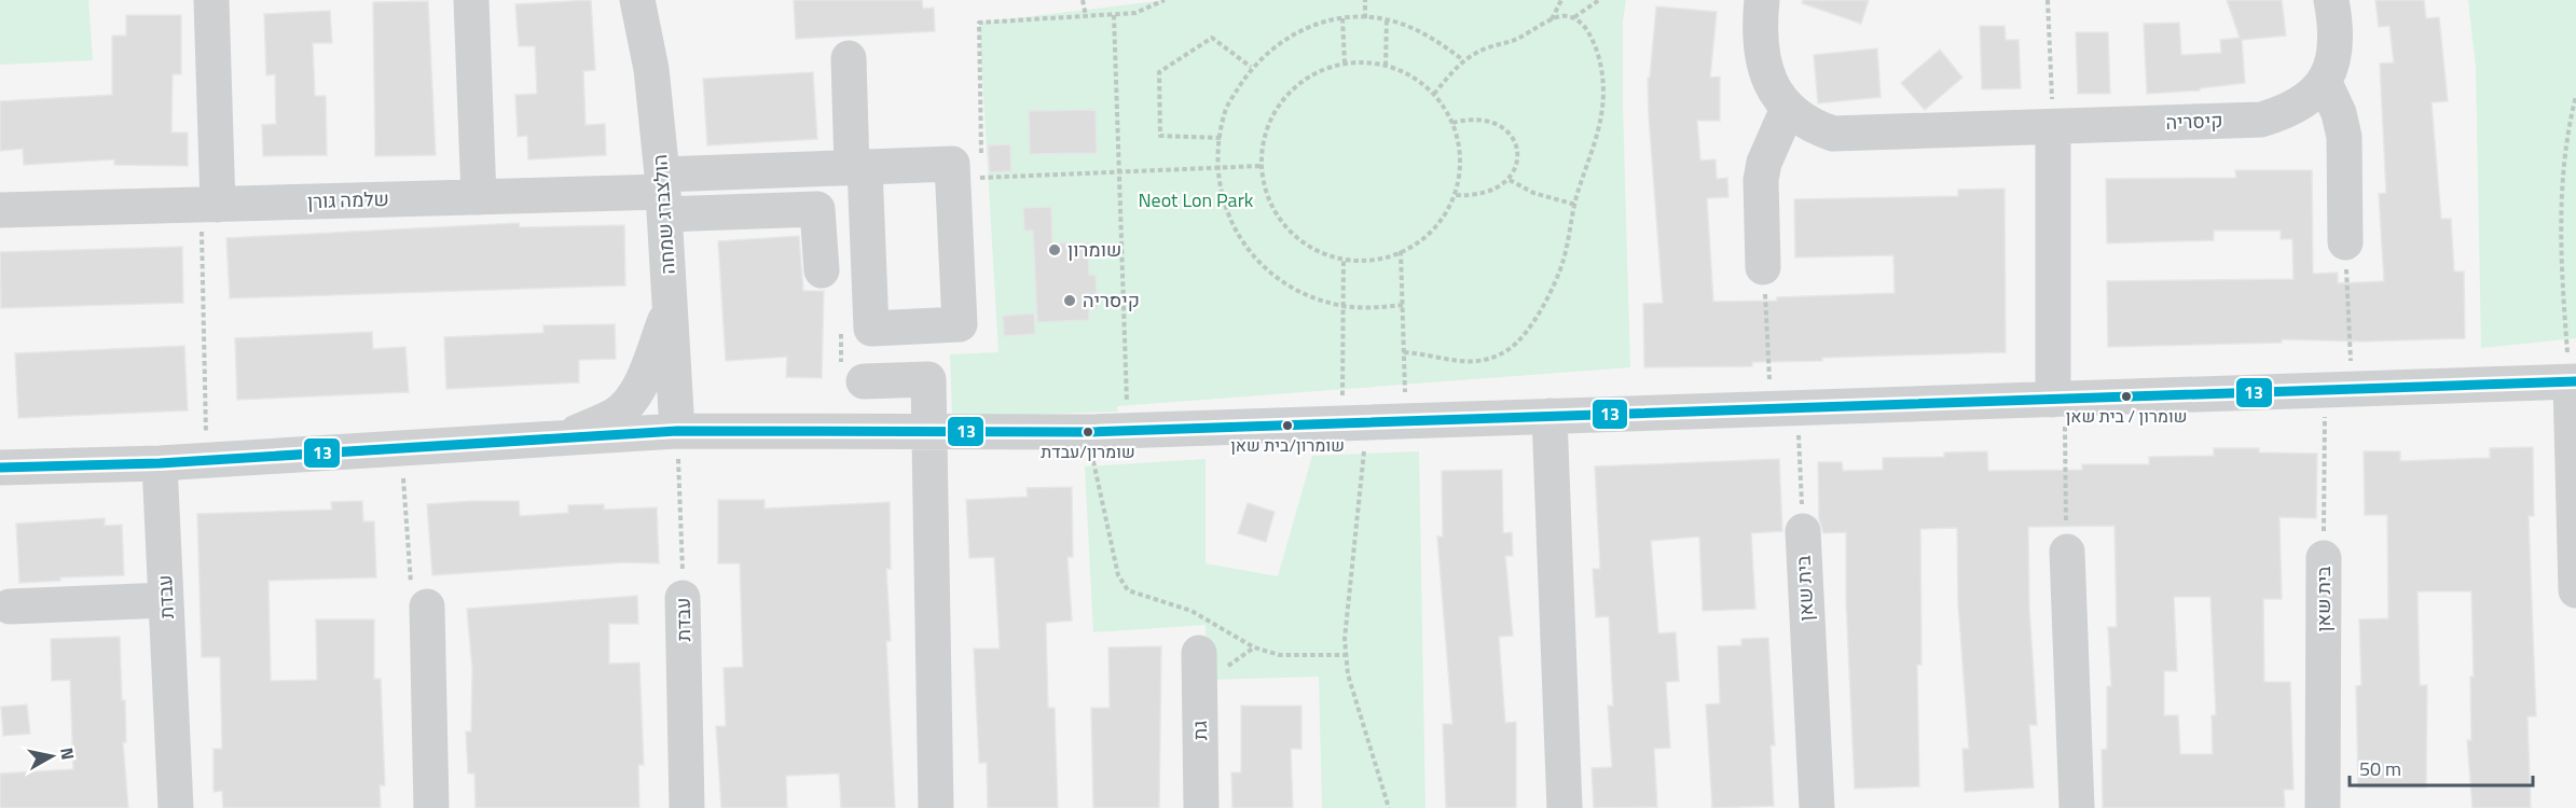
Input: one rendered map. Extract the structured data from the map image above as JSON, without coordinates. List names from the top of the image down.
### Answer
{
  "streets": {
    "street": [
      "קיסריה",
      "שלמה גורן",
      "הולצברג שמחה",
      "בית שאן",
      "עבדת",
      "גת"
    ]
  },
  "crossings": [
    ["שלמה גורן", "הולצברג שמחה"],
    ["הולצברג שמחה", "עבדת"]
  ],
  "parks": ["Neot Lon Park"],
  "places": [
    "שומרון",
    "קיסריה",
    "שומרון / בית שאן",
    "שומרון/בית שאן",
    "שומרון/עבדת"
  ],
  "lines": ["transit line 13"],
  "scale_bar": "50 m",
  "north": "right"
}
